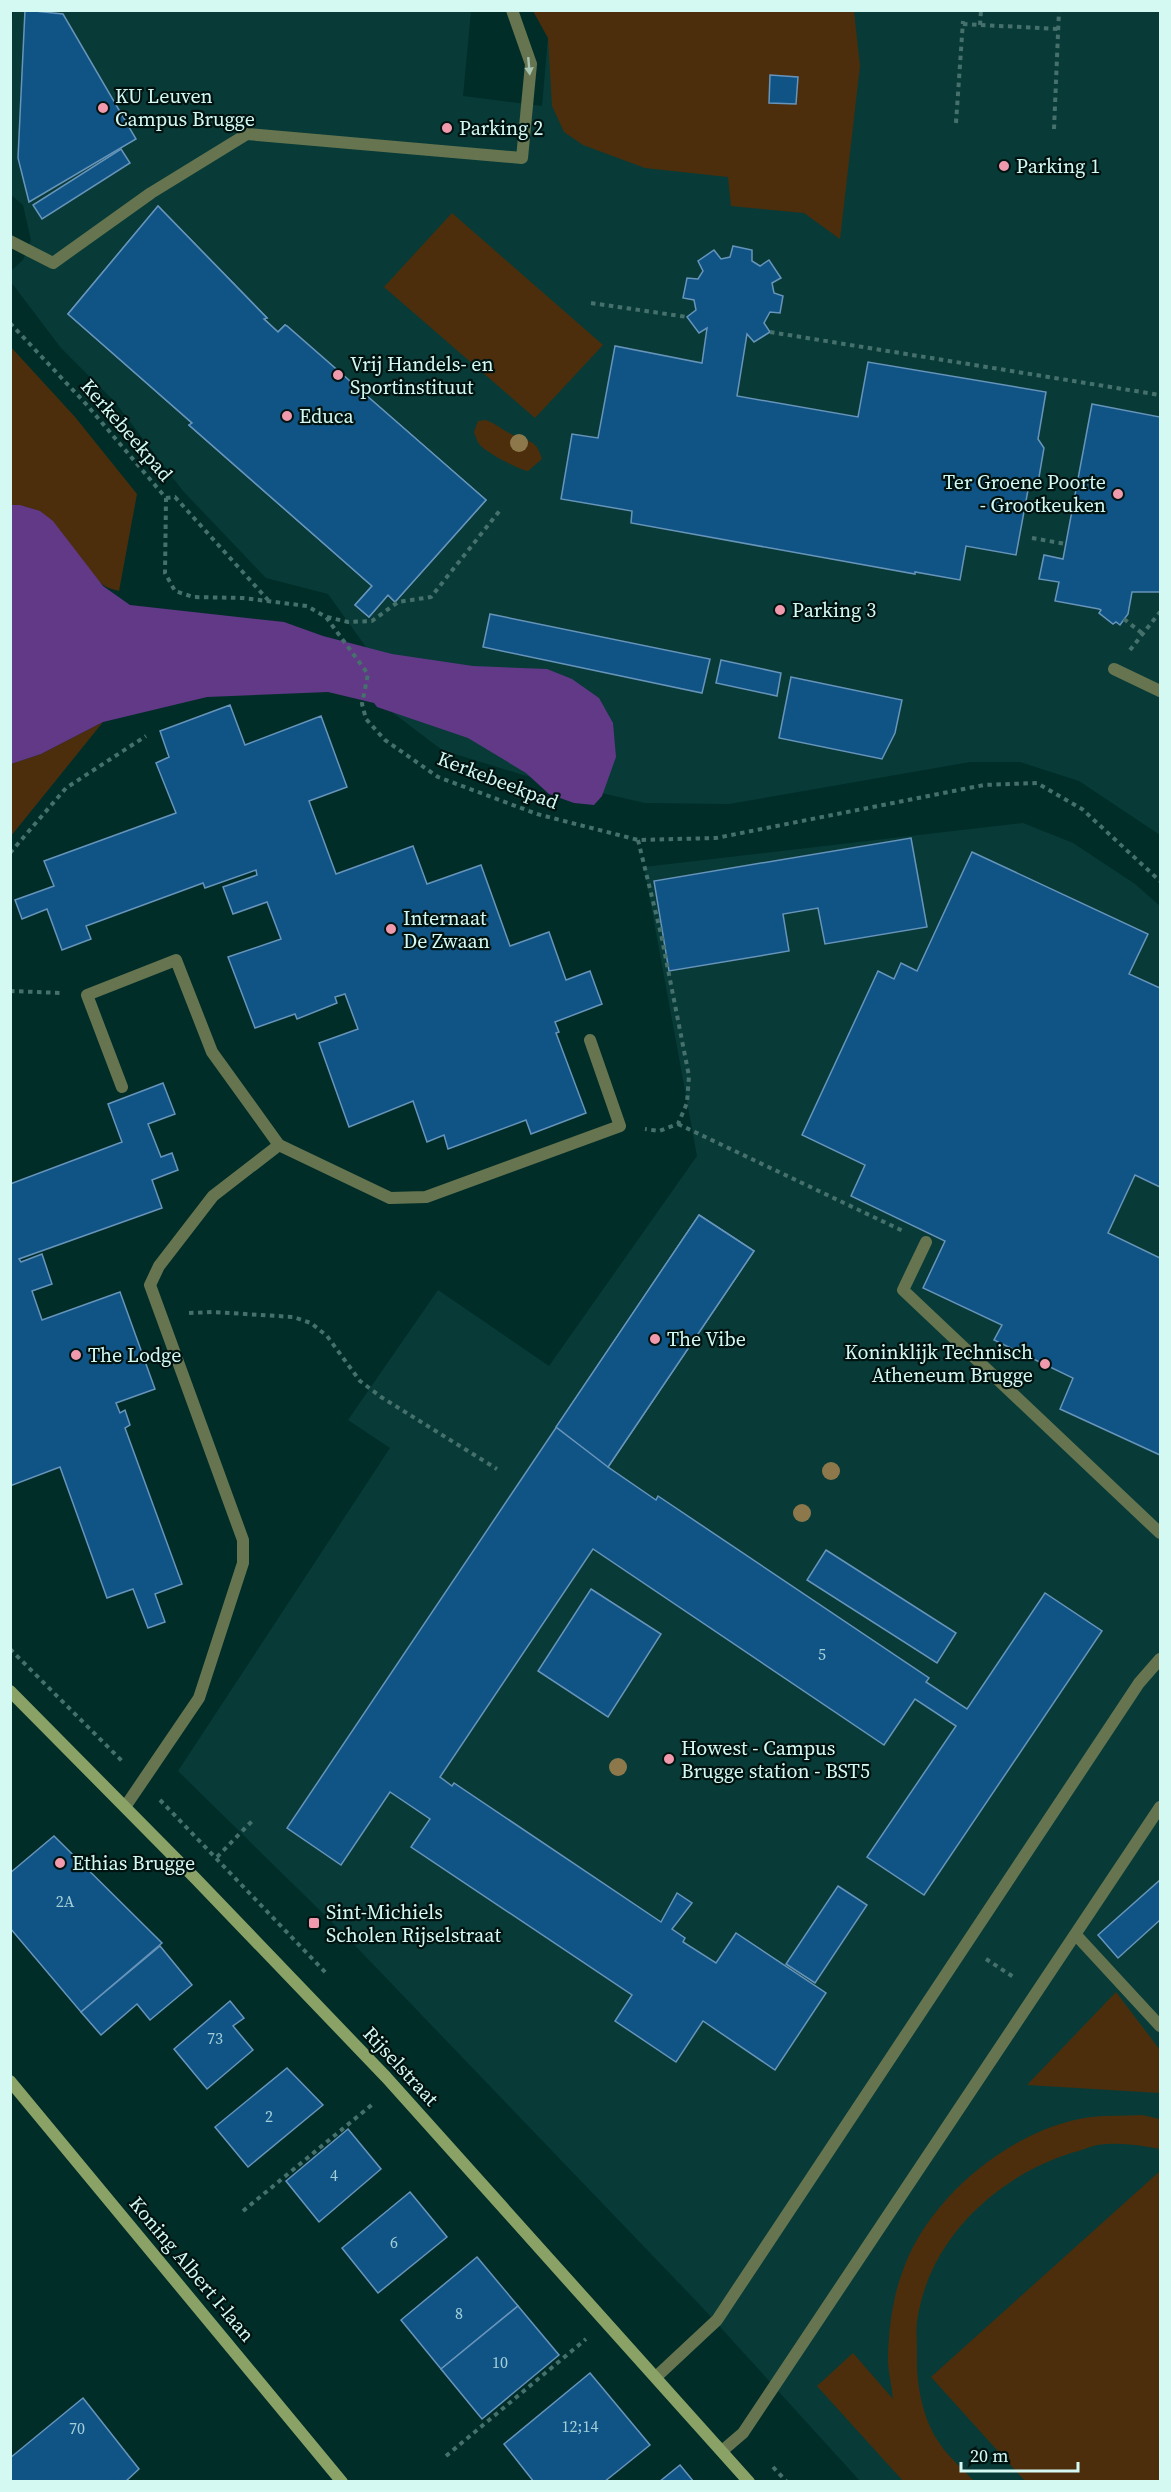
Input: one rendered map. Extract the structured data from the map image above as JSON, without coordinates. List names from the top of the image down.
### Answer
{
  "streets": {
    "street": ["Rijselstraat", "Koning Albert I-laan"],
    "path": ["Kerkebeekpad"]
  },
  "places": {
    "other": [
      "KU Leuven Campus Brugge",
      "Parking 2",
      "Parking 1",
      "Vrij Handels- en Sportinstituut",
      "Educa",
      "Ter Groene Poorte - Grootkeuken",
      "Parking 3",
      "Internaat De Zwaan",
      "The Vibe",
      "The Lodge",
      "Koninklijk Technisch Atheneum Brugge",
      "Howest - Campus Brugge station - BST5",
      "Ethias Brugge"
    ],
    "transit": ["Sint-Michiels Scholen Rijselstraat"]
  },
  "house_numbers": [
    "5",
    "2A",
    "73",
    "2",
    "4",
    "6",
    "8",
    "10",
    "12;14",
    "70"
  ],
  "scale_bar": "20 m"
}
